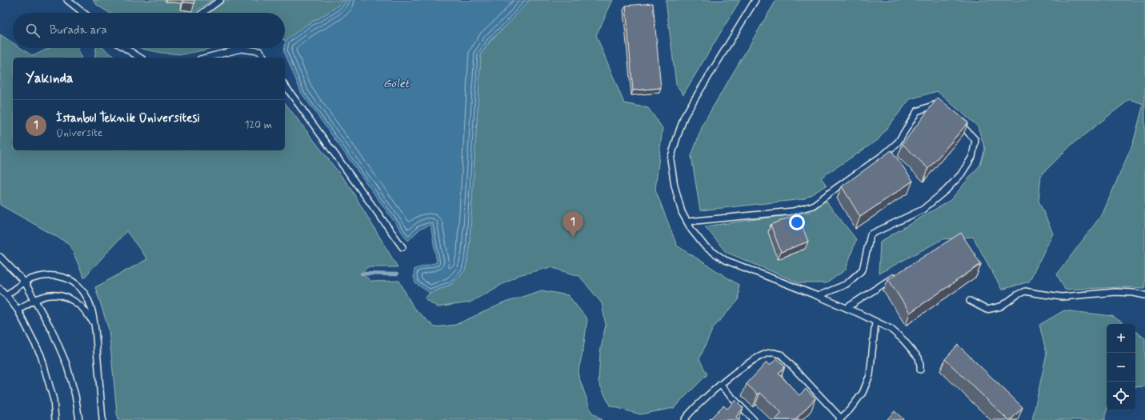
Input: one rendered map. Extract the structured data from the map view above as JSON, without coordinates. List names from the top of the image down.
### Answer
{
  "water": ["Gölet"],
  "page": {
    "search": "Burada ara",
    "heading": "Yakında",
    "list": [
      {
        "mark": "1",
        "name": "İstanbul Teknik Üniversitesi",
        "note": "Üniversite",
        "value": "120 m"
      }
    ],
    "pins": "1",
    "map_buttons": ["+", "−"]
  }
}
